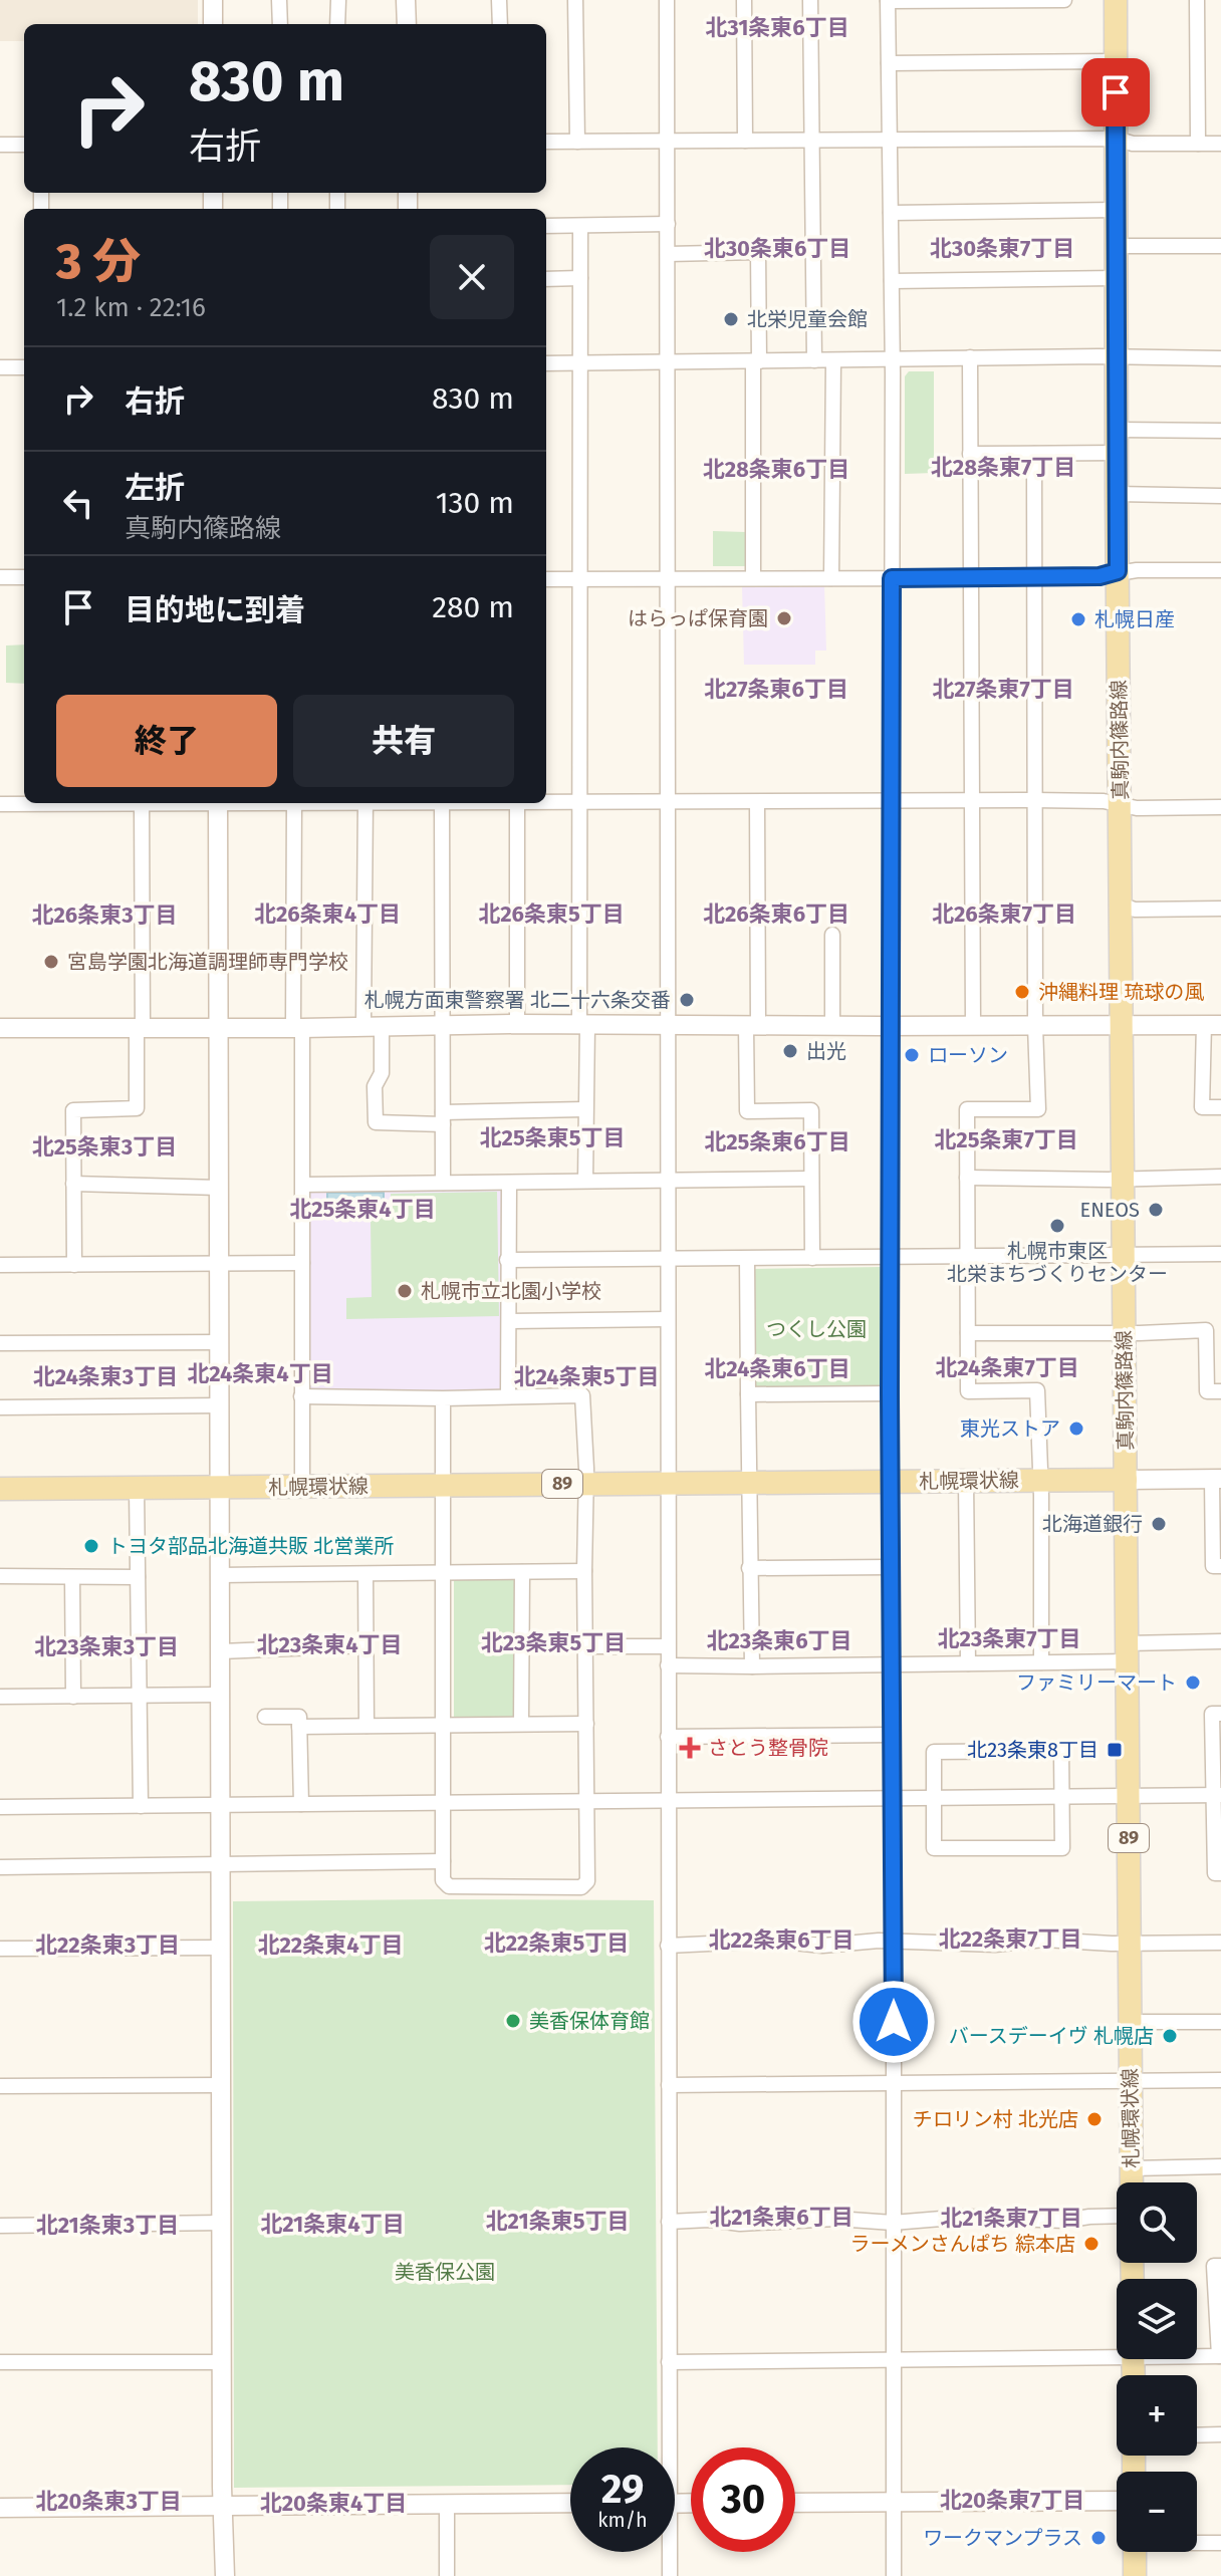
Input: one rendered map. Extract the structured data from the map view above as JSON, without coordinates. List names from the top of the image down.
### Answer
{
  "streets": {
    "main road": ["真駒内篠路線", "札幌環状線", "89"]
  },
  "crossings": [
    ["真駒内篠路線", "札幌環状線"]
  ],
  "districts": [
    "北31条東6丁目",
    "北30条東6丁目",
    "北30条東7丁目",
    "北28条東7丁目",
    "北28条東6丁目",
    "北27条東6丁目",
    "北27条東7丁目",
    "北26条東4丁目",
    "北26条東5丁目",
    "北26条東6丁目",
    "北26条東7丁目",
    "北26条東3丁目",
    "北25条東5丁目",
    "北25条東7丁目",
    "北25条東6丁目",
    "北25条東3丁目",
    "北25条東4丁目",
    "北24条東7丁目",
    "北24条東6丁目",
    "北24条東4丁目",
    "北24条東3丁目",
    "北24条東5丁目",
    "北23条東7丁目",
    "北23条東6丁目",
    "北23条東5丁目",
    "北23条東4丁目",
    "北23条東3丁目",
    "北22条東7丁目",
    "北22条東6丁目",
    "北22条東5丁目",
    "北22条東3丁目",
    "北22条東4丁目",
    "北21条東6丁目",
    "北21条東7丁目",
    "北21条東5丁目",
    "北21条東4丁目",
    "北21条東3丁目",
    "北20条東7丁目",
    "北20条東3丁目",
    "北20条東4丁目"
  ],
  "parks": ["つくし公園", "美香保公園"],
  "places": {
    "other": [
      "北栄児童会館",
      "はらっぱ保育園",
      "札幌日産",
      "宮島学園北海道調理師専門学校",
      "沖縄料理 琉球の風",
      "札幌方面東警察署 北二十六条交番",
      "出光",
      "ローソン",
      "ENEOS",
      "札幌市東区 北栄まちづくりセンター",
      "札幌市立北園小学校",
      "東光ストア",
      "北海道銀行",
      "トヨタ部品北海道共販 北営業所",
      "ファミリーマート",
      "美香保体育館",
      "バースデーイヴ 札幌店",
      "チロリン村 北光店",
      "ラーメンさんぱち 綜本店",
      "ワークマンプラス"
    ],
    "health": ["さとう整骨院"],
    "transit": ["北23条東8丁目"]
  },
  "page": {
    "turn": ["830 m", "右折"],
    "heading": ["3 分", "1.2 km · 22:16"],
    "list": [
      {
        "name": "右折",
        "value": "830 m"
      },
      {
        "name": "左折",
        "note": "真駒内篠路線",
        "value": "130 m"
      },
      {
        "name": "目的地に到着",
        "value": "280 m"
      }
    ],
    "buttons": ["終了", "共有"],
    "map_buttons": ["+", "−"],
    "speed": "29 km/h",
    "limit": "30"
  }
}
